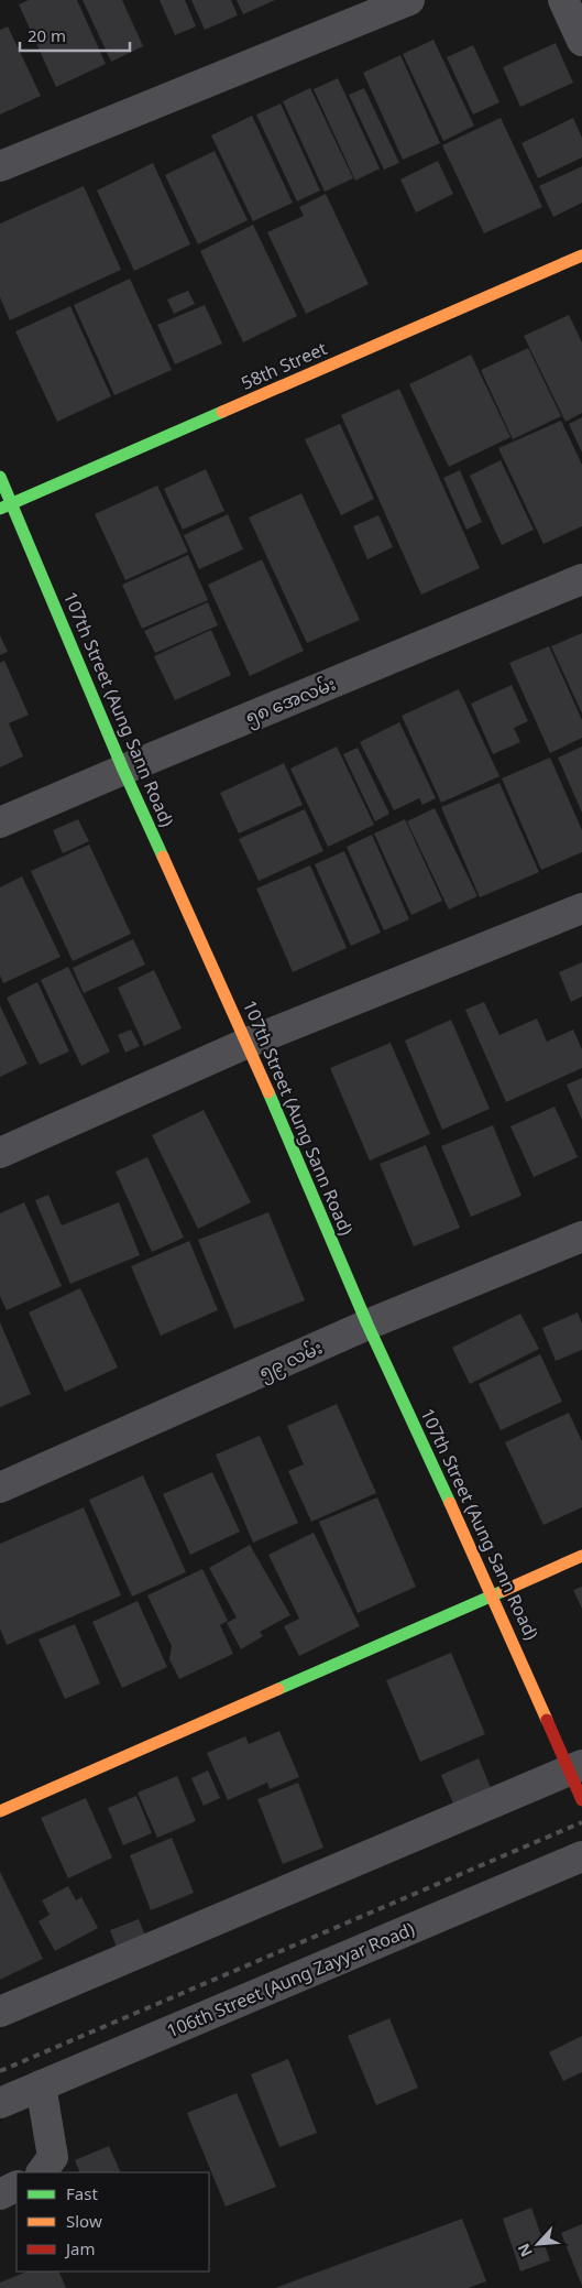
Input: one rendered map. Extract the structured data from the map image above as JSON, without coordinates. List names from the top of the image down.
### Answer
{
  "streets": {
    "street": [
      "58th Street",
      "၅၈ အေလမ်း",
      "107th Street (Aung Sann Road)",
      "၅၉ လမ်း",
      "106th Street (Aung Zayyar Road)"
    ]
  },
  "crossings": [
    ["58th Street", "107th Street (Aung Sann Road)"],
    ["၅၈ အေလမ်း", "107th Street (Aung Sann Road)"],
    ["107th Street (Aung Sann Road)", "၅၉ လမ်း"]
  ],
  "legend": ["Fast", "Slow", "Jam"],
  "scale_bar": "20 m",
  "north": "bottom left"
}
